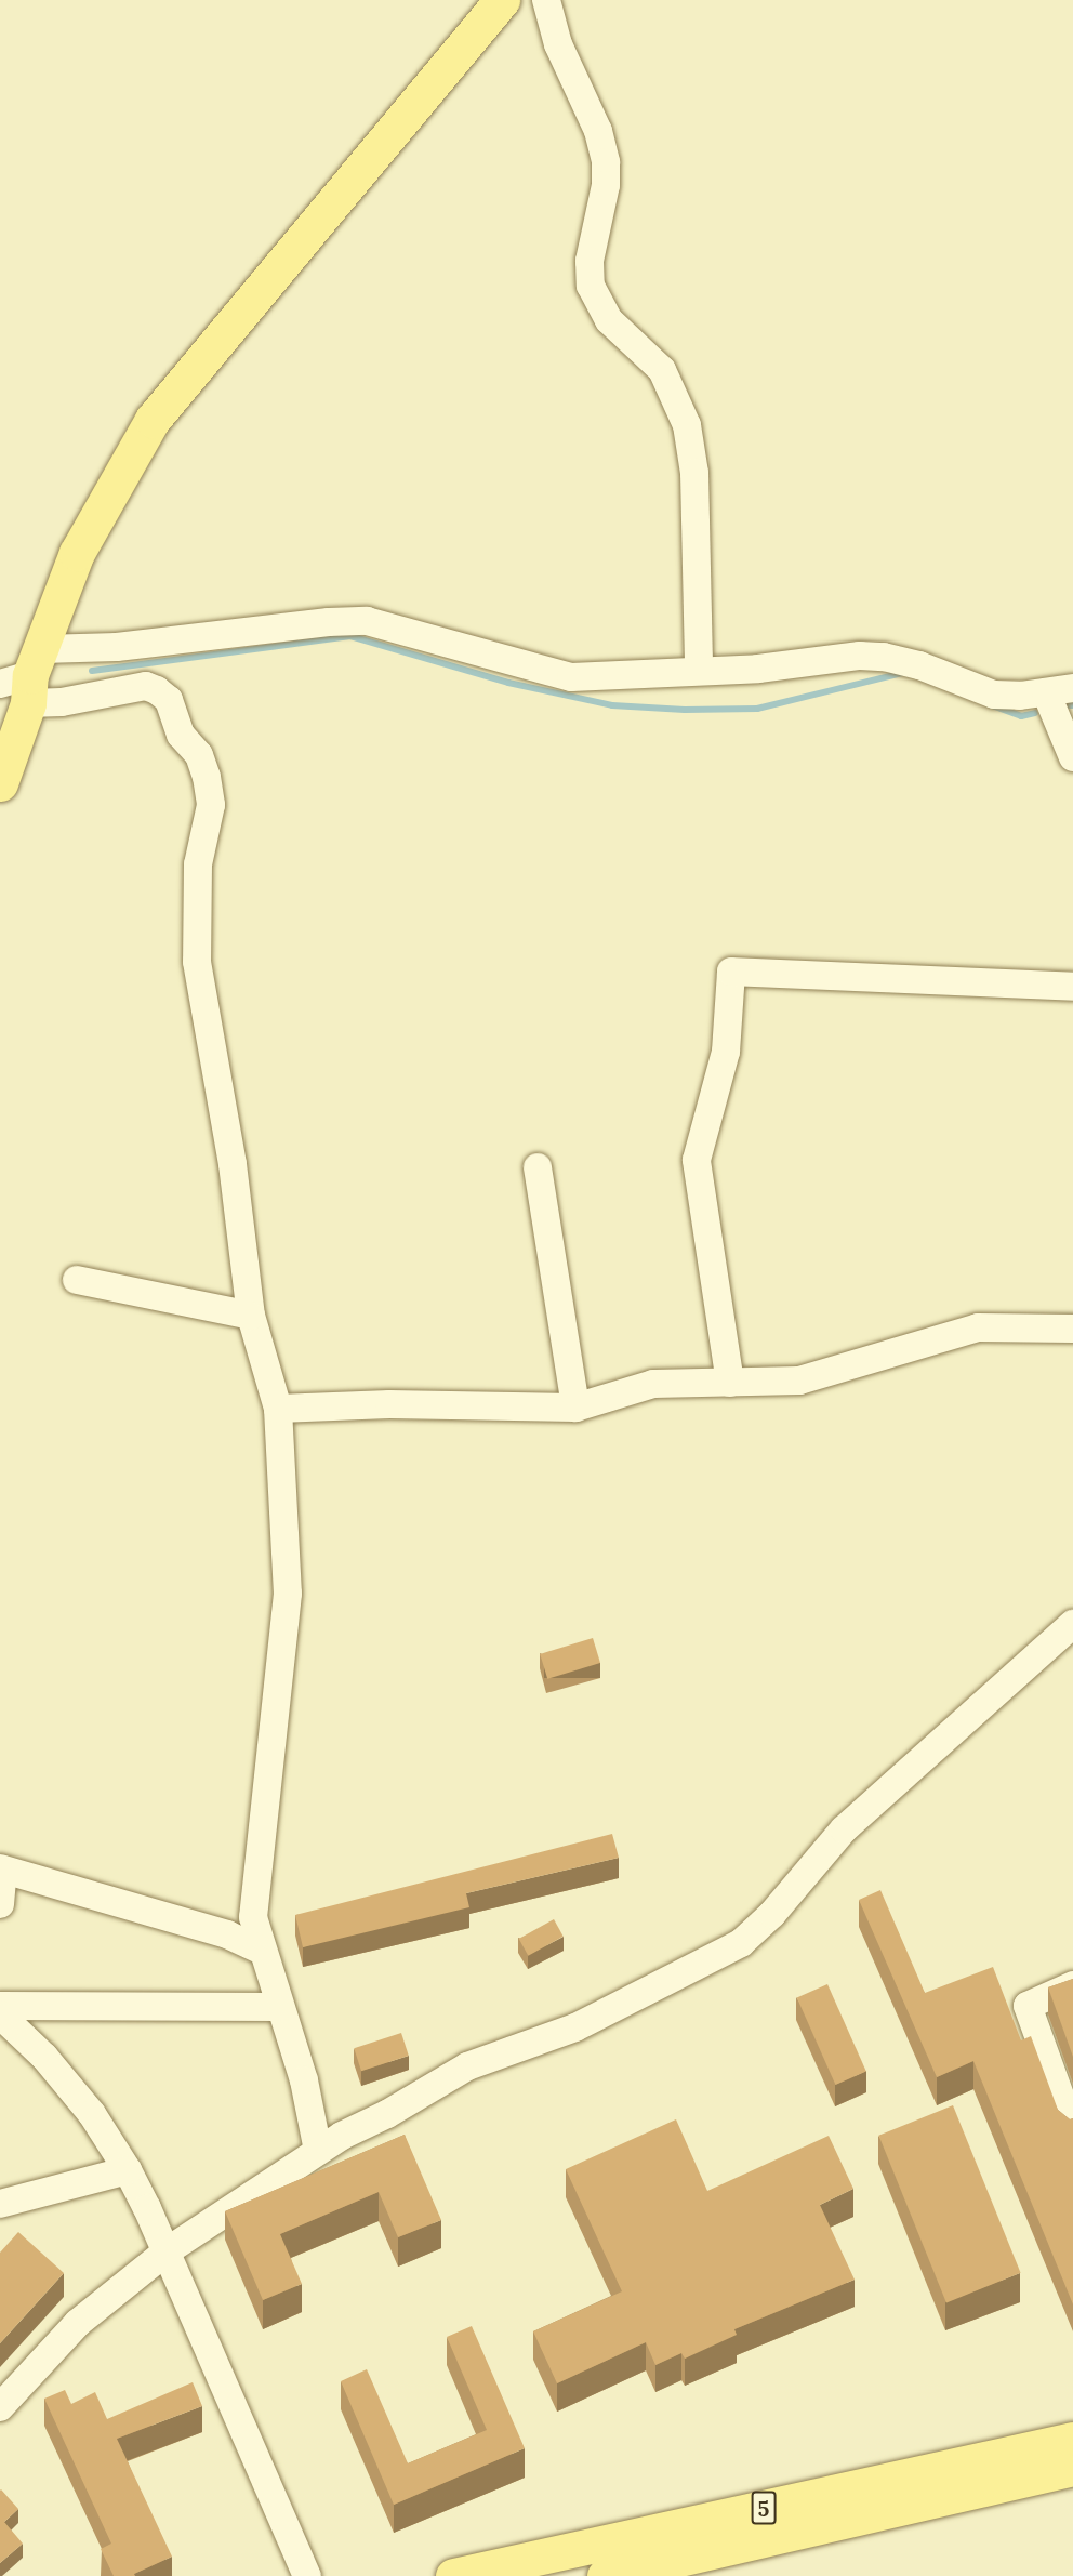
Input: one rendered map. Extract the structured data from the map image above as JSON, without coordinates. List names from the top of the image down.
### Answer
{
  "streets": {
    "main road": ["5"]
  }
}
